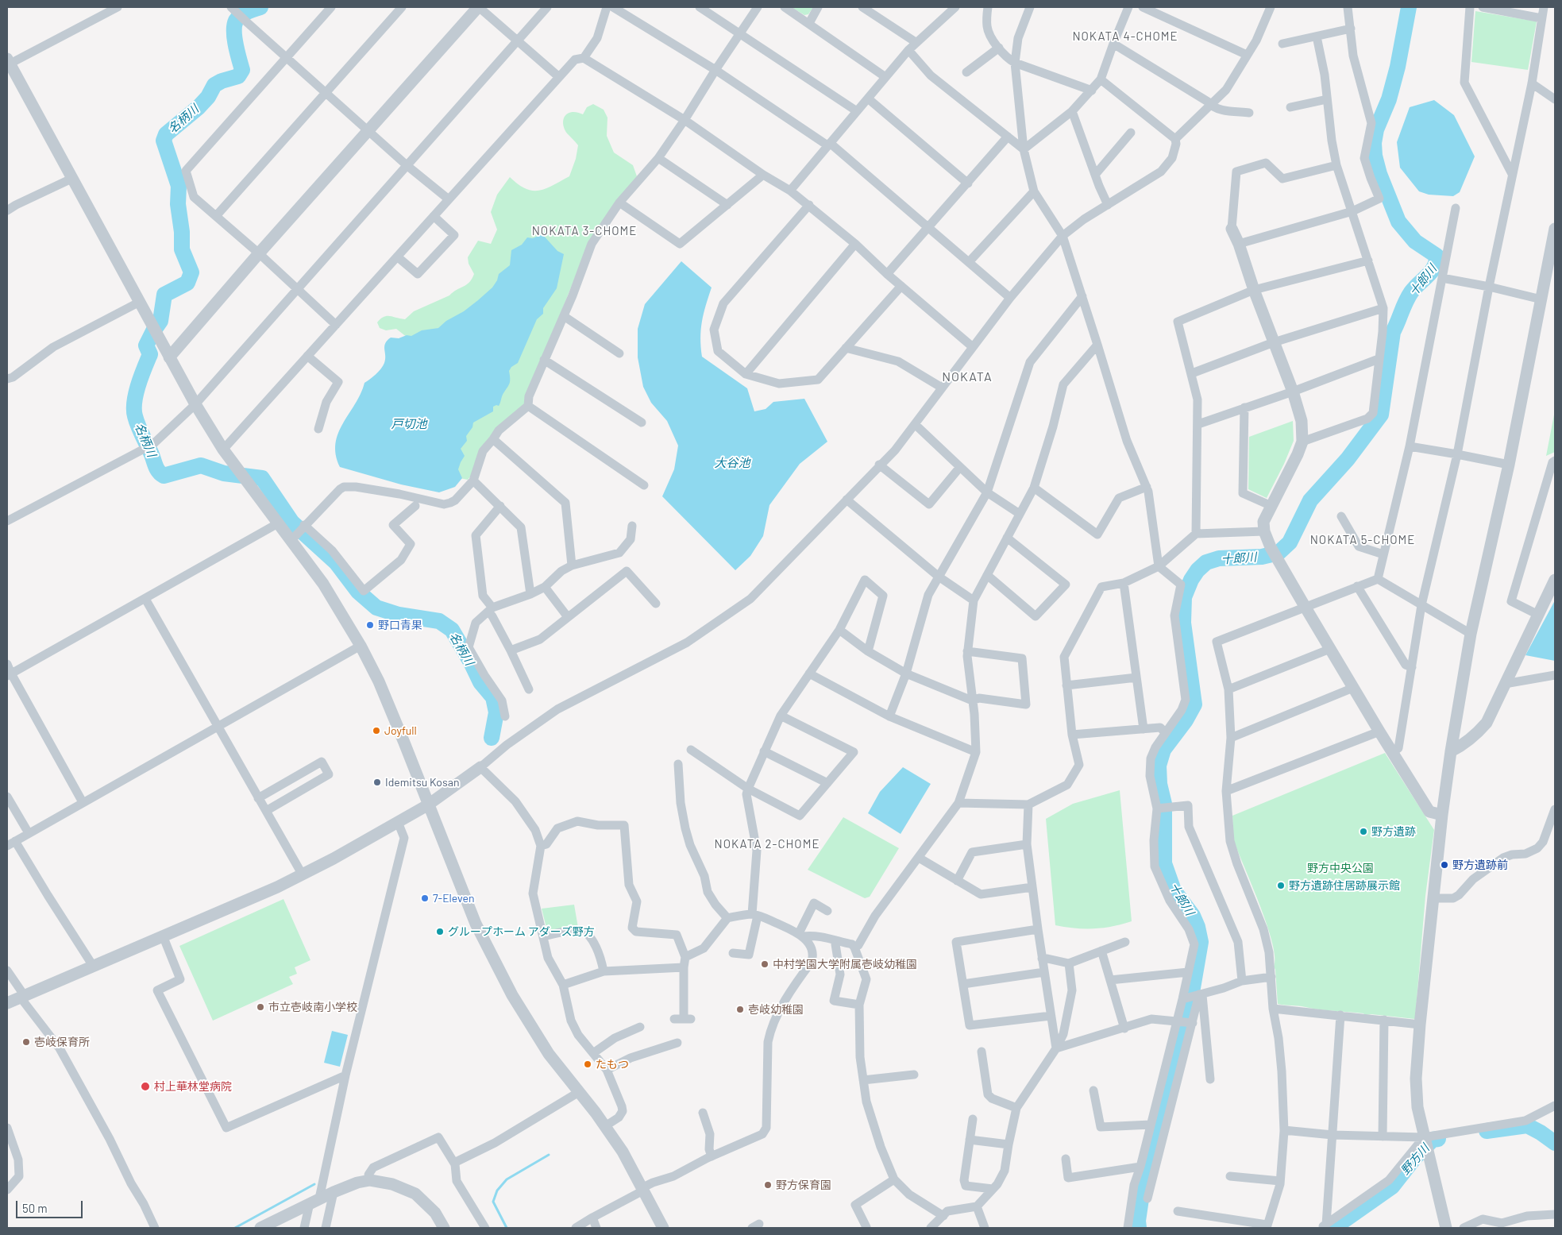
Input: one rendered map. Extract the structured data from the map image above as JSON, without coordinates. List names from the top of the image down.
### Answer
{
  "districts": [
    "NOKATA 4-CHOME",
    "NOKATA 3-CHOME",
    "NOKATA",
    "NOKATA 5-CHOME",
    "NOKATA 2-CHOME"
  ],
  "water": [
    "名柄川",
    "十郎川",
    "戸切池",
    "大谷池",
    "野方川"
  ],
  "parks": ["野方中央公園"],
  "places": [
    "野口青果",
    "Joyfull",
    "Idemitsu Kosan",
    "野方遺跡",
    "野方遺跡前",
    "野方遺跡住居跡展示館",
    "7-Eleven",
    "グループホーム アダーズ野方",
    "中村学園大学附属壱岐幼稚園",
    "市立壱岐南小学校",
    "壱岐幼稚園",
    "壱岐保育所",
    "たもつ",
    "村上華林堂病院",
    "野方保育園"
  ],
  "scale_bar": "50 m"
}
